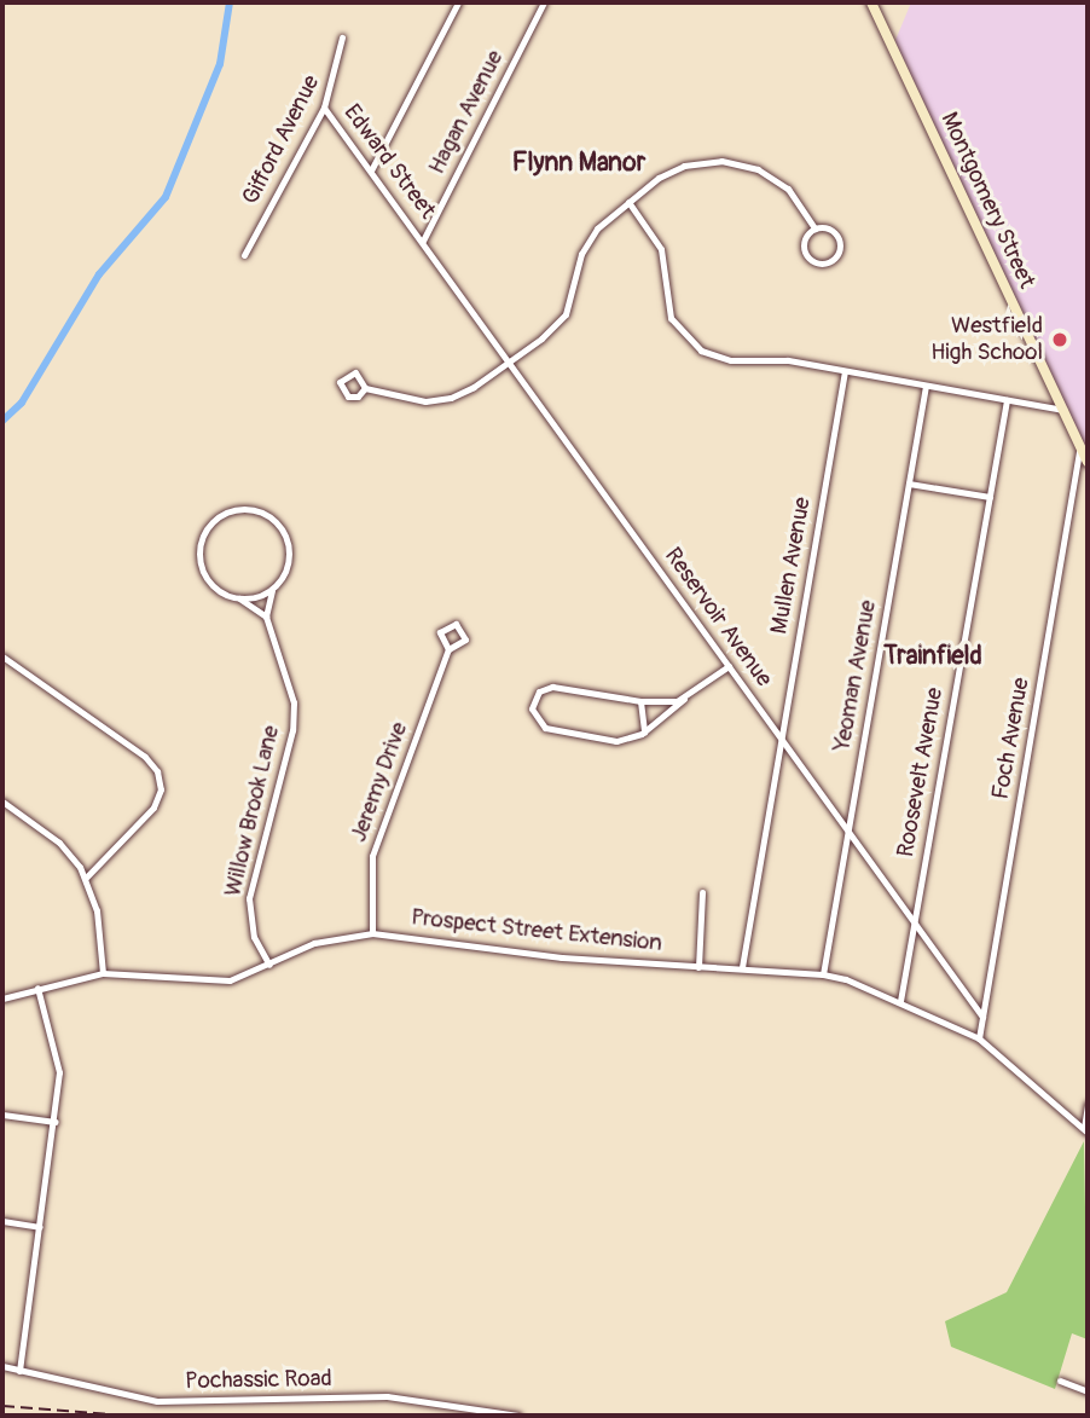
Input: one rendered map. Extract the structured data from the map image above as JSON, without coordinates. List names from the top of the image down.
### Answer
{
  "streets": {
    "main road": ["Montgomery Street"],
    "street": [
      "Hagan Avenue",
      "Gifford Avenue",
      "Edward Street",
      "Mullen Avenue",
      "Reservoir Avenue",
      "Yeoman Avenue",
      "Foch Avenue",
      "Roosevelt Avenue",
      "Jeremy Drive",
      "Willow Brook Lane",
      "Prospect Street Extension",
      "Pochassic Road"
    ]
  },
  "crossings": [
    ["Hagan Avenue", "Edward Street"],
    ["Hagan Avenue", "Reservoir Avenue"],
    ["Gifford Avenue", "Edward Street"],
    ["Edward Street", "Reservoir Avenue"],
    ["Montgomery Street", "Foch Avenue"],
    ["Mullen Avenue", "Reservoir Avenue"],
    ["Mullen Avenue", "Prospect Street Extension"],
    ["Reservoir Avenue", "Yeoman Avenue"],
    ["Reservoir Avenue", "Foch Avenue"],
    ["Reservoir Avenue", "Roosevelt Avenue"],
    ["Yeoman Avenue", "Prospect Street Extension"],
    ["Foch Avenue", "Prospect Street Extension"],
    ["Roosevelt Avenue", "Prospect Street Extension"],
    ["Jeremy Drive", "Prospect Street Extension"],
    ["Willow Brook Lane", "Prospect Street Extension"]
  ],
  "districts": ["Flynn Manor", "Trainfield"],
  "places": ["Westfield High School"]
}
